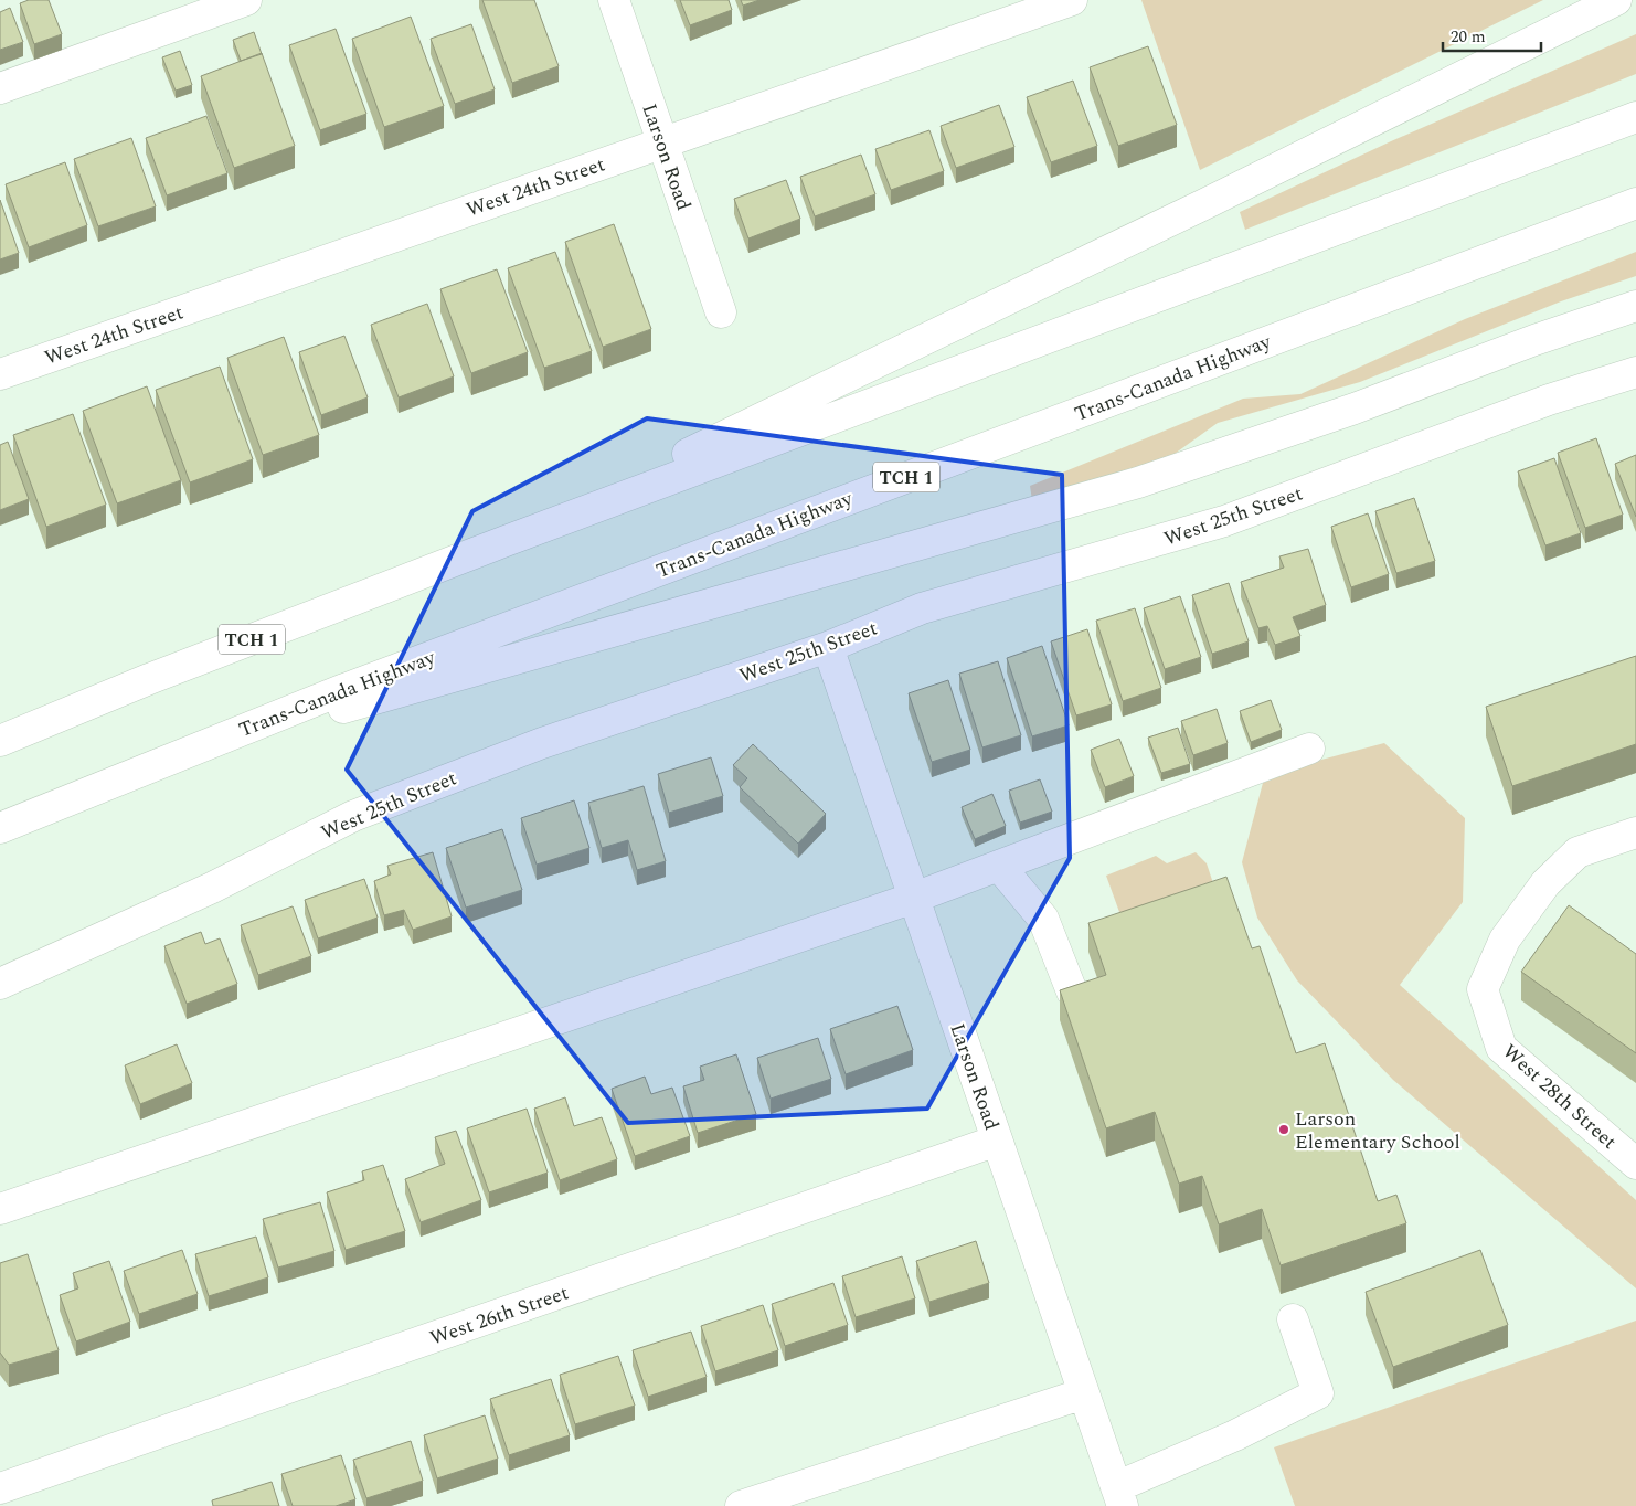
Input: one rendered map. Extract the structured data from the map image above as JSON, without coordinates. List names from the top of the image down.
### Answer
{
  "streets": {
    "main road": [
      "Larson Road",
      "West 24th Street",
      "Trans-Canada Highway",
      "TCH 1",
      "West 25th Street",
      "West 28th Street",
      "West 26th Street"
    ]
  },
  "crossings": [
    ["Larson Road", "West 24th Street"],
    ["Larson Road", "West 25th Street"],
    ["Larson Road", "West 26th Street"]
  ],
  "places": ["Larson Elementary School"],
  "scale_bar": "20 m"
}
